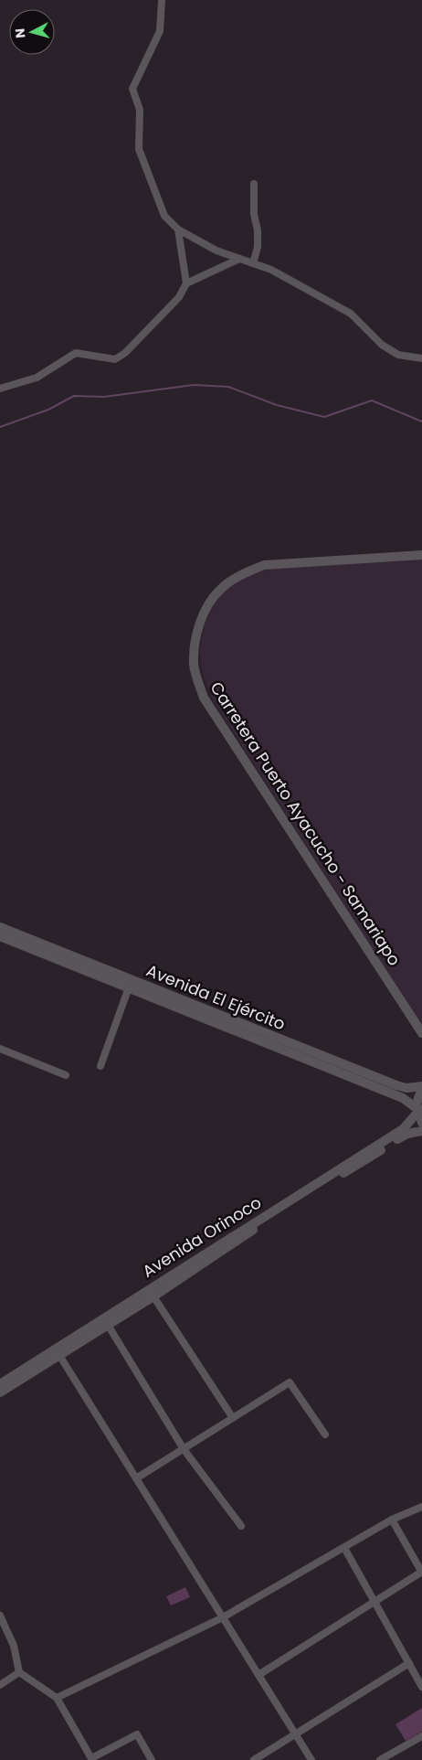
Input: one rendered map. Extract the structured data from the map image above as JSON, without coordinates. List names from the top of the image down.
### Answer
{
  "streets": {
    "street": ["Carretera Puerto Ayacucho - Samariapo", "Avenida El Ejército", "Avenida Orinoco"]
  },
  "crossings": [
    ["Avenida El Ejército", "Avenida Orinoco"]
  ],
  "north": "left"
}
